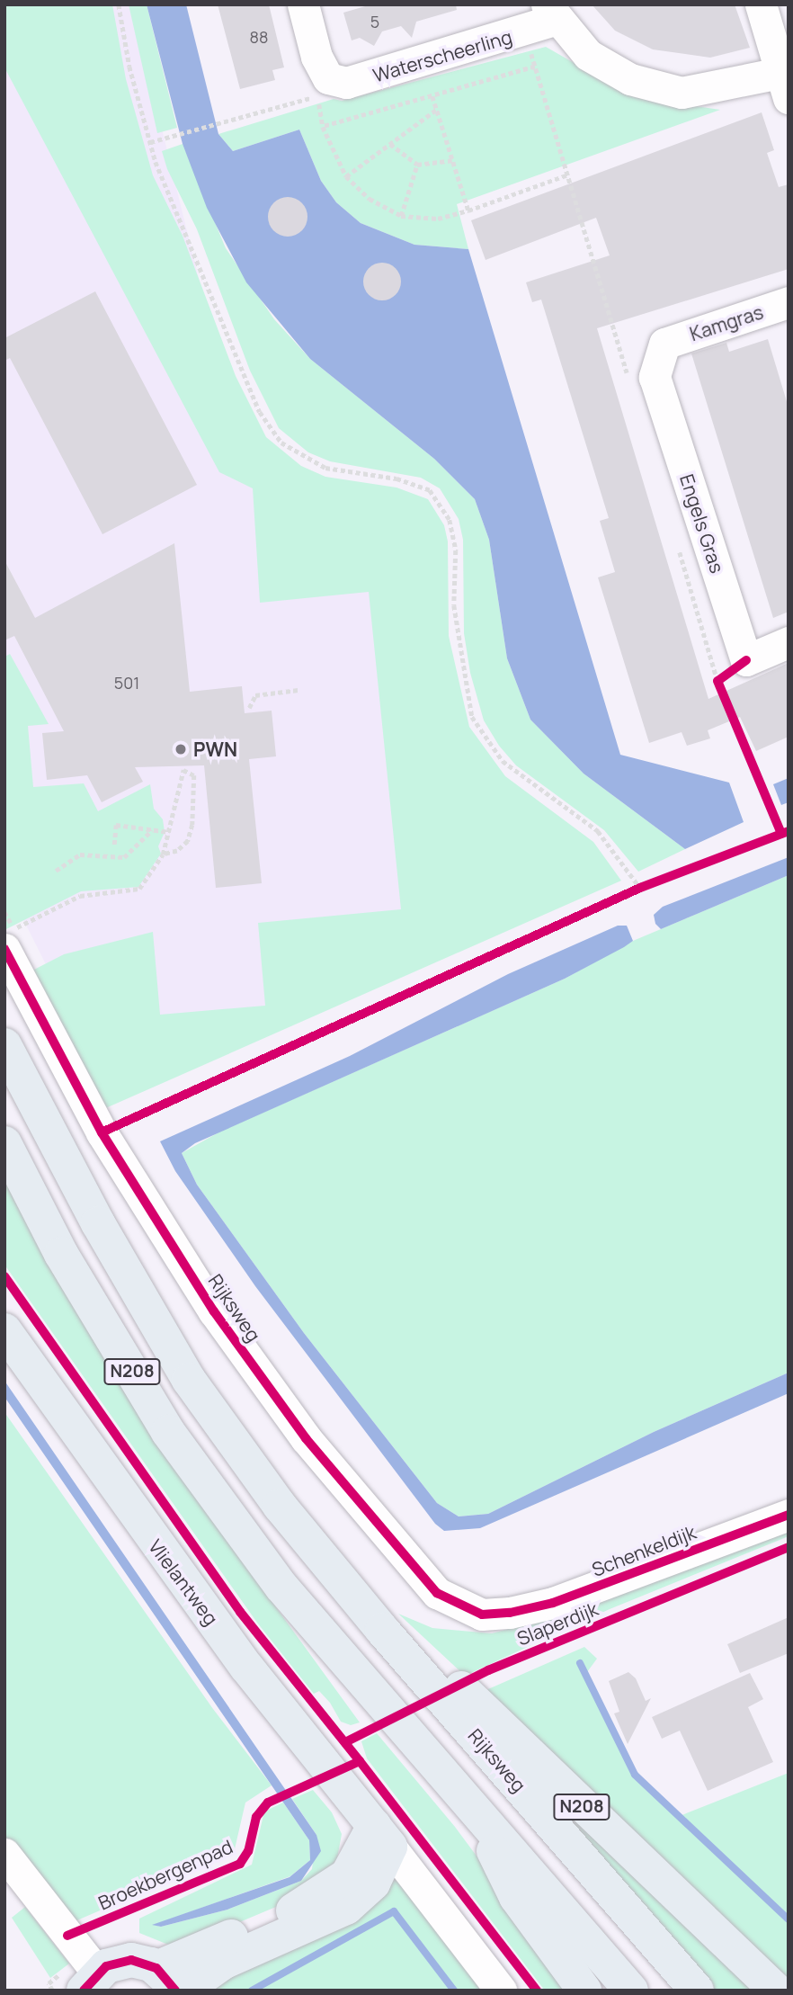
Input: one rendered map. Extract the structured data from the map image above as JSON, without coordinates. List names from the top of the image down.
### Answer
{
  "streets": {
    "main road": ["Rijksweg", "N208", "Vlielantweg"],
    "street": [
      "Waterscheerling",
      "Kamgras",
      "Engels Gras",
      "Schenkeldijk"
    ],
    "cycle path": ["Slaperdijk", "Broekbergenpad"]
  },
  "crossings": [
    ["Kamgras", "Engels Gras"],
    ["Rijksweg", "N208"],
    ["Rijksweg", "Schenkeldijk"]
  ],
  "places": ["PWN"],
  "house_numbers": ["5", "88", "501"]
}
